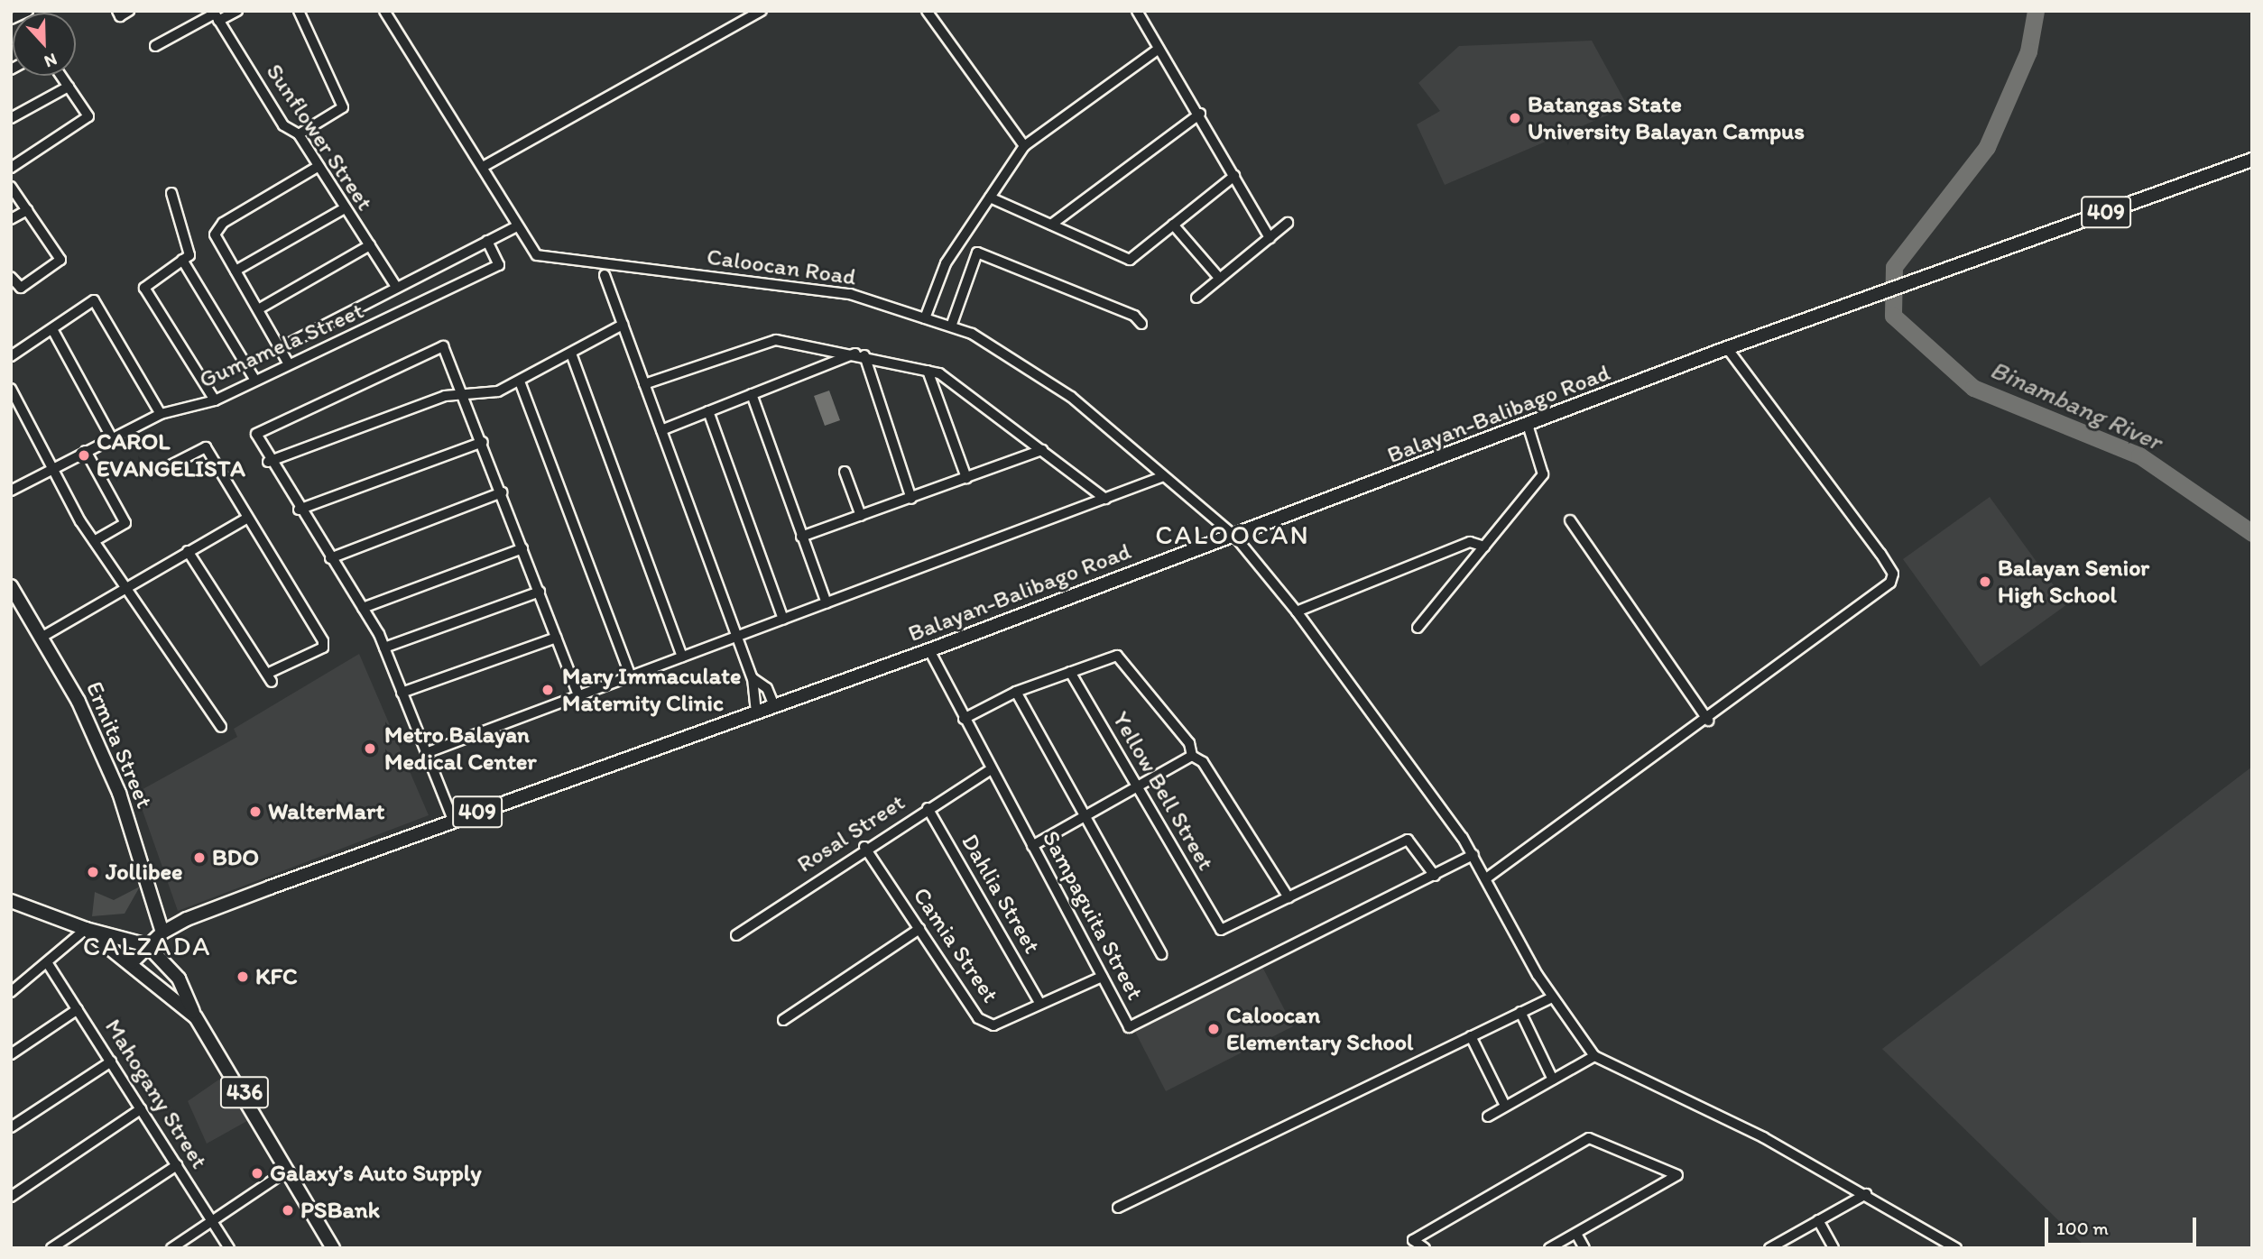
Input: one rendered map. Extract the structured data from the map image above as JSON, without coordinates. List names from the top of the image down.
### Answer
{
  "streets": {
    "main road": [
      "409",
      "Balayan-Balibago Road",
      "Ermita Street",
      "436"
    ],
    "street": [
      "Sunflower Street",
      "Caloocan Road",
      "Gumamela Street",
      "Yellow Bell Street",
      "Rosal Street",
      "Dahlia Street",
      "Sampaguita Street",
      "Camia Street",
      "Mahogany Street"
    ]
  },
  "crossings": [
    ["Caloocan Road", "Balayan-Balibago Road"],
    ["Caloocan Road", "Sampaguita Street"],
    ["Balayan-Balibago Road", "Ermita Street"],
    ["Balayan-Balibago Road", "Sampaguita Street"],
    ["Balayan-Balibago Road", "436"],
    ["Rosal Street", "Dahlia Street"],
    ["Rosal Street", "Sampaguita Street"],
    ["Rosal Street", "Camia Street"],
    ["Dahlia Street", "Camia Street"],
    ["Sampaguita Street", "Camia Street"]
  ],
  "districts": ["CALOOCAN", "CALZADA"],
  "water": ["Binambang River"],
  "places": [
    "Batangas State University Balayan Campus",
    "CAROL EVANGELISTA",
    "Balayan Senior High School",
    "Mary Immaculate Maternity Clinic",
    "Metro Balayan Medical Center",
    "WalterMart",
    "BDO",
    "Jollibee",
    "KFC",
    "Caloocan Elementary School",
    "Galaxy’s Auto Supply",
    "PSBank"
  ],
  "scale_bar": "100 m",
  "north": "bottom"
}
